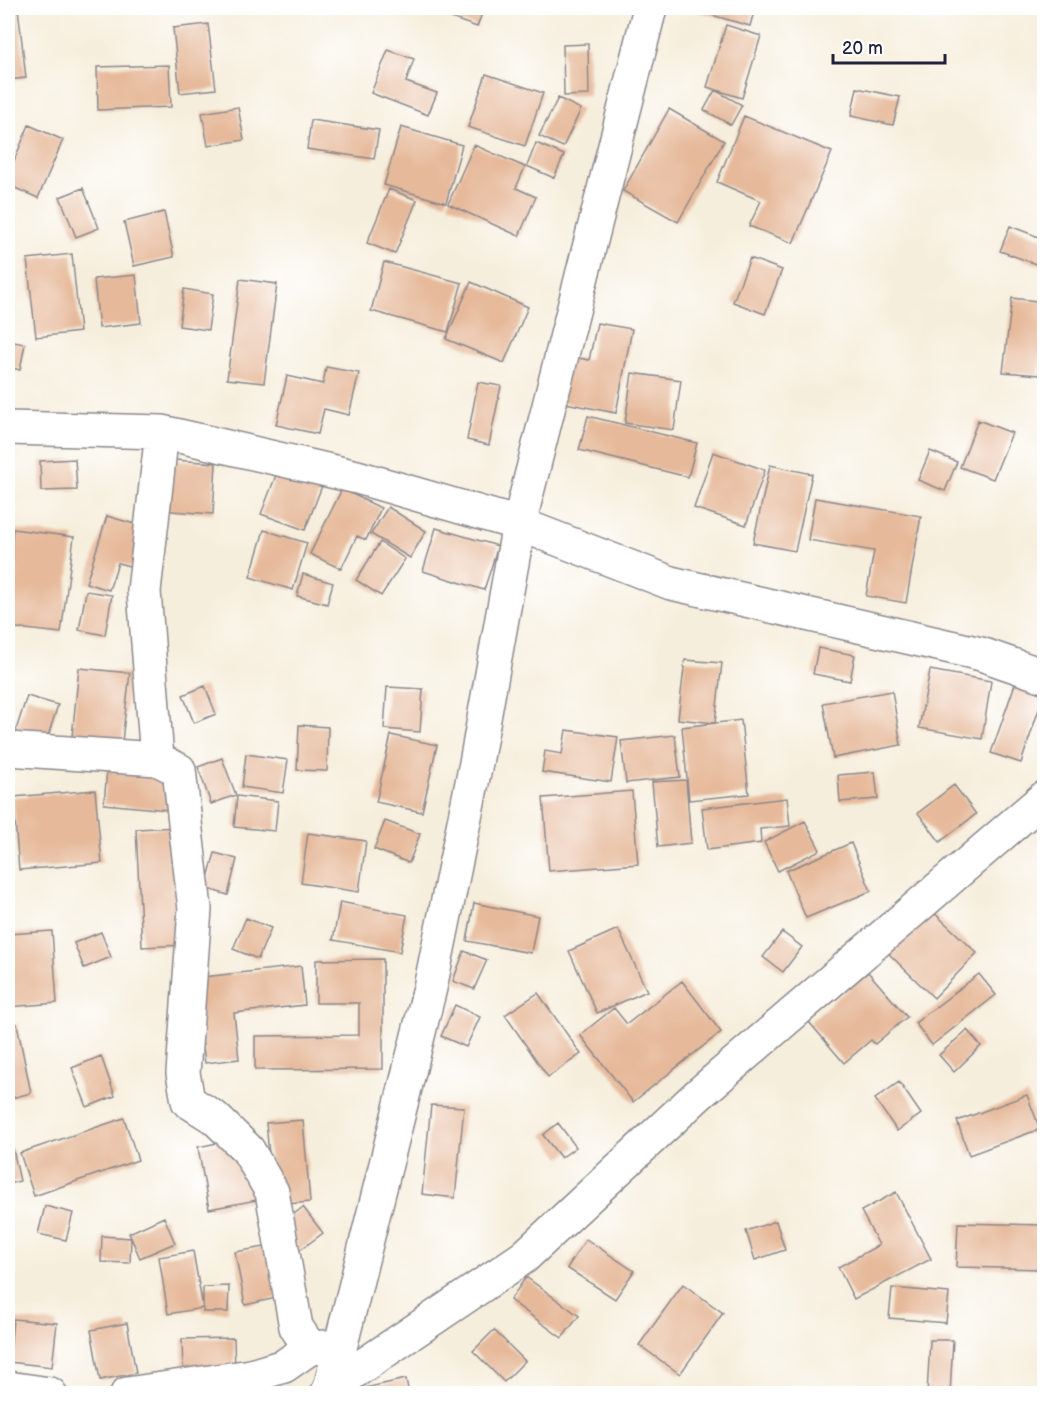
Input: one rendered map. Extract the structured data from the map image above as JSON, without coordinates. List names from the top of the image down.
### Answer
{
  "scale_bar": "20 m"
}
